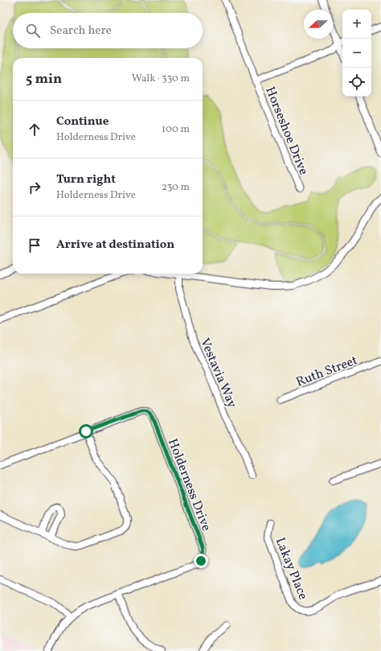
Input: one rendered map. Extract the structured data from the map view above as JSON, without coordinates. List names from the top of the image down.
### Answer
{
  "streets": {
    "street": [
      "Horseshoe Drive",
      "Ruth Street",
      "Vestavia Way",
      "Holderness Drive",
      "Lakay Place"
    ]
  },
  "north": "left",
  "page": {
    "map_buttons": ["+", "−"],
    "search": "Search here",
    "heading": ["5 min", "Walk · 330 m"],
    "list": [
      ["Continue", "Holderness Drive", "100 m"],
      ["Turn right", "Holderness Drive", "230 m"],
      "Arrive at destination"
    ]
  }
}
